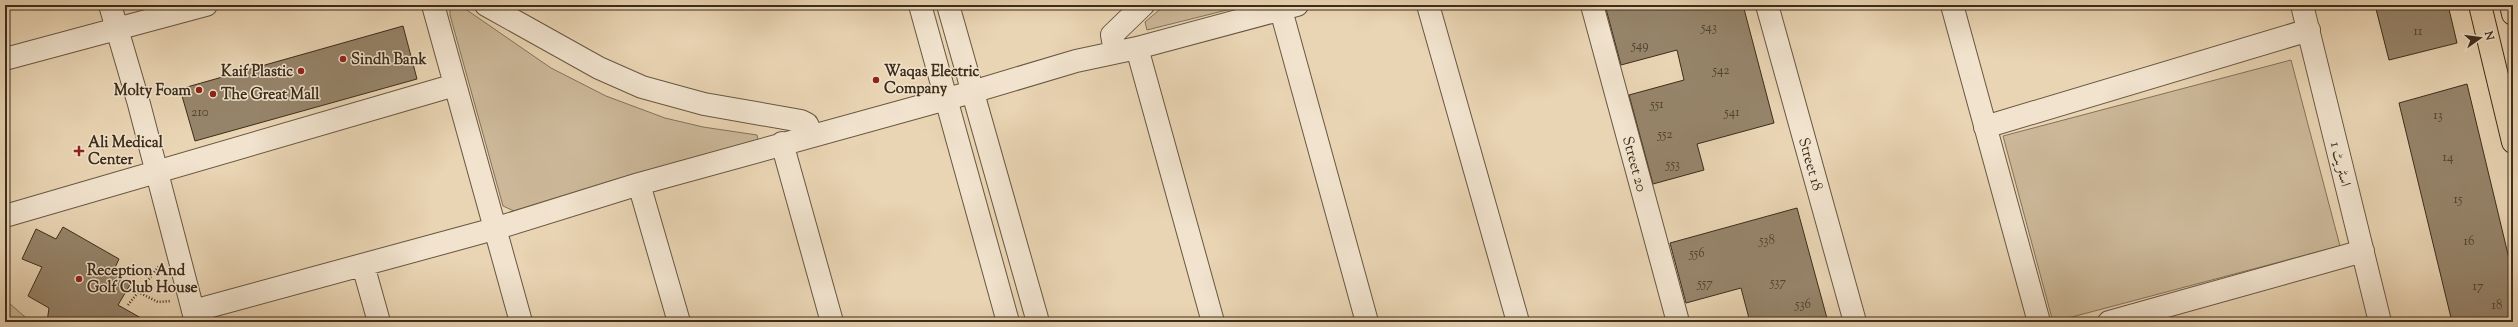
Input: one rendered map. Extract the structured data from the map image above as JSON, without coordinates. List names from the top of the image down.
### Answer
{
  "streets": {
    "street": ["Street 20", "Street 18", "اسٹریٹ 1"]
  },
  "places": {
    "other": [
      "Sindh Bank",
      "Kaif Plastic",
      "Waqas Electric Company",
      "Molty Foam",
      "The Great Mall",
      "Reception And Golf Club House"
    ],
    "health": ["Ali Medical Center"]
  },
  "house_numbers": [
    "543",
    "11",
    "549",
    "542",
    "551",
    "210",
    "541",
    "13",
    "552",
    "14",
    "553",
    "15",
    "538",
    "16",
    "556",
    "537",
    "557",
    "17",
    "536",
    "18"
  ],
  "north": "right"
}
